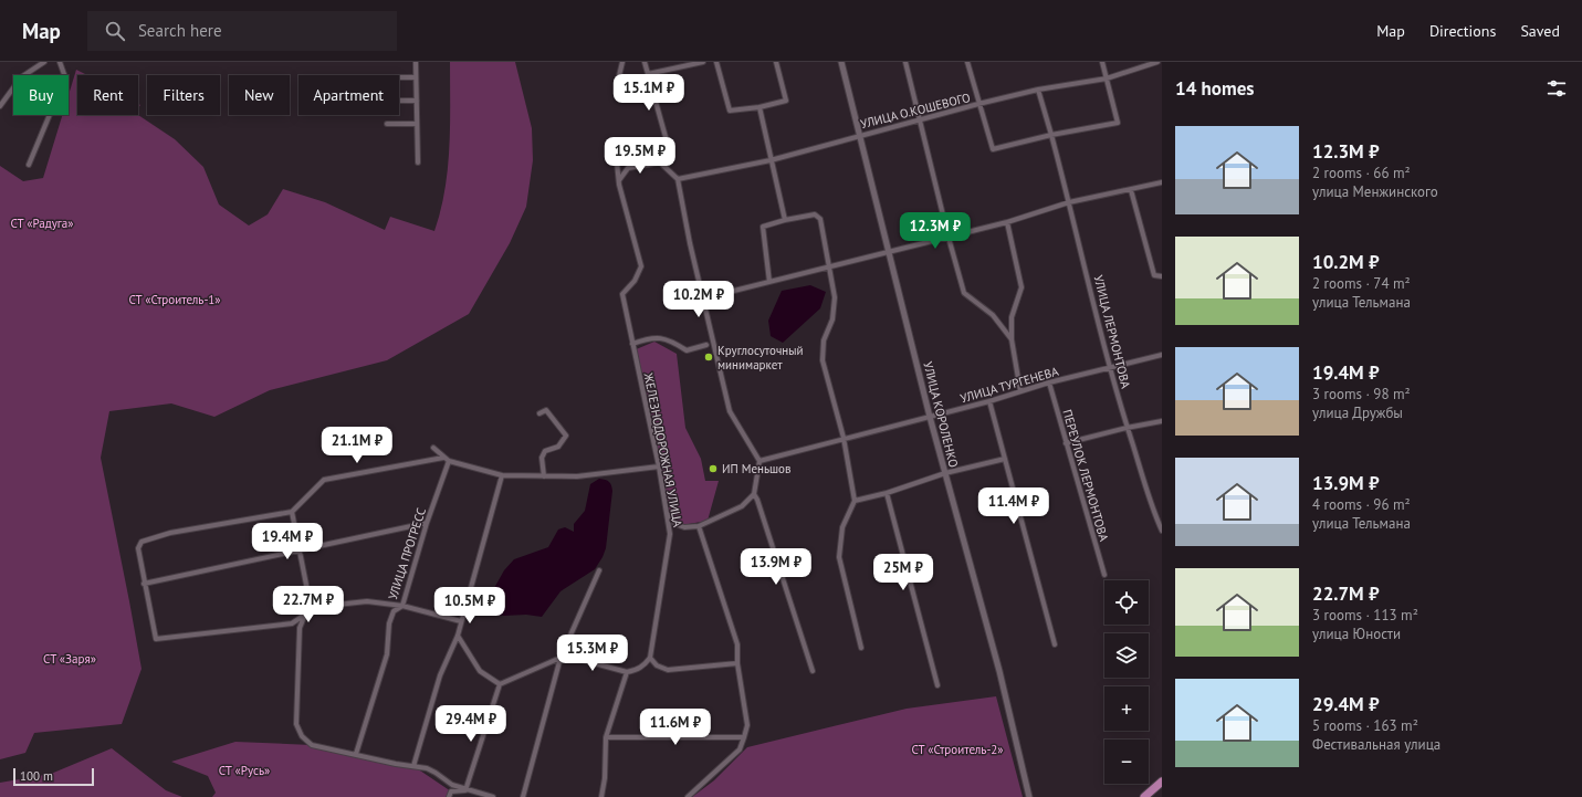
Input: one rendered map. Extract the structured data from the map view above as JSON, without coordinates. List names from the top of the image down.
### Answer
{
  "streets": {
    "street": [
      "УЛИЦА О.КОШЕВОГО",
      "УЛИЦА ЛЕРМОНТОВА",
      "УЛИЦА ТУРГЕНЕВА",
      "УЛИЦА КОРОЛЕНКО",
      "ЖЕЛЕЗНОДОРОЖНАЯ УЛИЦА",
      "ПЕРЕУЛОК ЛЕРМОНТОВА",
      "УЛИЦА ПРОГРЕСС"
    ]
  },
  "crossings": [
    ["УЛИЦА О.КОШЕВОГО", "УЛИЦА ЛЕРМОНТОВА"],
    ["УЛИЦА О.КОШЕВОГО", "УЛИЦА КОРОЛЕНКО"],
    ["УЛИЦА ЛЕРМОНТОВА", "УЛИЦА ТУРГЕНЕВА"],
    ["УЛИЦА ТУРГЕНЕВА", "УЛИЦА КОРОЛЕНКО"],
    ["УЛИЦА ТУРГЕНЕВА", "ПЕРЕУЛОК ЛЕРМОНТОВА"]
  ],
  "parks": [
    "СТ «Радуга»",
    "СТ «Строитель-1»",
    "СТ «Заря»",
    "СТ «Строитель-2»",
    "СТ «Русь»"
  ],
  "places": ["Круглосуточный минимаркет", "ИП Меньшов"],
  "scale_bar": "100 m",
  "page": {
    "header": "Map",
    "search": "Search here",
    "nav": ["Map", "Directions", "Saved"],
    "heading": "14 homes",
    "price": [
      "15.1M ₽",
      "19.5M ₽",
      "12.3M ₽",
      "10.2M ₽",
      "21.1M ₽",
      "11.4M ₽",
      "19.4M ₽",
      "13.9M ₽",
      "25M ₽",
      "22.7M ₽",
      "10.5M ₽",
      "15.3M ₽",
      "29.4M ₽",
      "11.6M ₽"
    ],
    "chip": [
      "Buy",
      "Rent",
      "Filters",
      "New",
      "Apartment"
    ],
    "list": [
      {
        "name": "12.3M ₽",
        "note": "2 rooms · 66 m² · улица Менжинского"
      },
      {
        "name": "10.2M ₽",
        "note": "2 rooms · 74 m² · улица Тельмана"
      },
      {
        "name": "19.4M ₽",
        "note": "3 rooms · 98 m² · улица Дружбы"
      },
      {
        "name": "13.9M ₽",
        "note": "4 rooms · 96 m² · улица Тельмана"
      },
      {
        "name": "22.7M ₽",
        "note": "3 rooms · 113 m² · улица Юности"
      },
      {
        "name": "29.4M ₽",
        "note": "5 rooms · 163 m² · Фестивальная улица"
      }
    ],
    "map_buttons": ["+", "−"],
    "scale": "100 m"
  }
}
